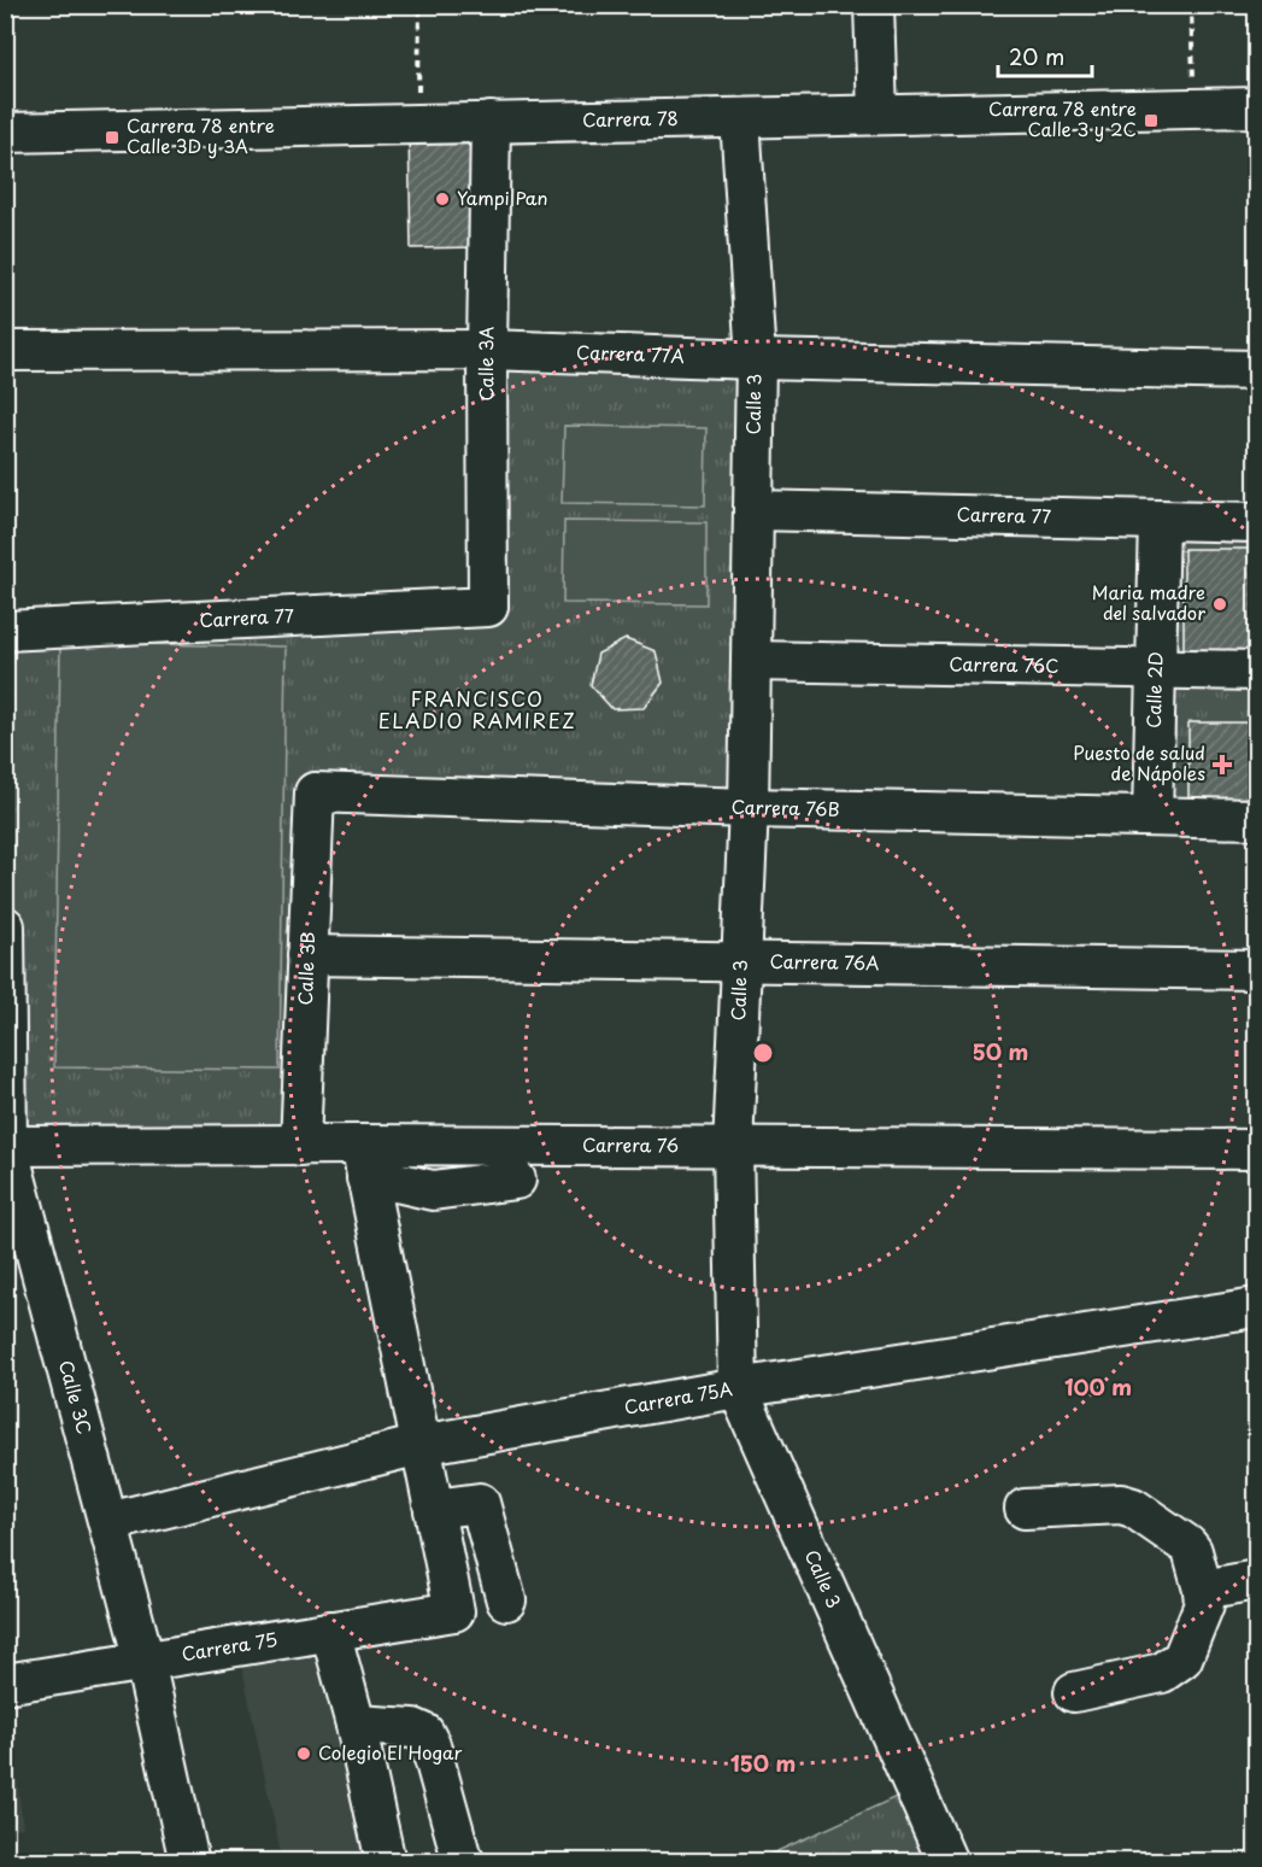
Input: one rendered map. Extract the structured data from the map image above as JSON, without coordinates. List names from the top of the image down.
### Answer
{
  "streets": {
    "street": [
      "Carrera 78",
      "Carrera 77A",
      "Calle 3A",
      "Calle 3",
      "Carrera 77",
      "Carrera 76C",
      "Calle 2D",
      "Carrera 76B",
      "Carrera 76A",
      "Calle 3B",
      "Carrera 76",
      "Calle 3C",
      "Carrera 75A",
      "Carrera 75"
    ]
  },
  "crossings": [
    ["Carrera 78", "Calle 3A"],
    ["Carrera 78", "Calle 3"],
    ["Carrera 77A", "Calle 3A"],
    ["Carrera 77A", "Calle 3"],
    ["Calle 3A", "Carrera 77"],
    ["Calle 3", "Carrera 77"],
    ["Calle 3", "Carrera 76C"],
    ["Calle 3", "Carrera 76B"],
    ["Calle 3", "Carrera 76A"],
    ["Calle 3", "Carrera 76"],
    ["Calle 3", "Carrera 75A"],
    ["Carrera 77", "Calle 2D"],
    ["Carrera 76C", "Calle 2D"],
    ["Calle 2D", "Carrera 76B"],
    ["Carrera 76B", "Calle 3B"],
    ["Carrera 76A", "Calle 3B"],
    ["Calle 3B", "Carrera 76"],
    ["Carrera 76", "Calle 3C"],
    ["Calle 3C", "Carrera 75A"],
    ["Calle 3C", "Carrera 75"]
  ],
  "districts": ["FRANCISCO ELADIO RAMIREZ"],
  "places": {
    "transit": ["Carrera 78 entre Calle 3 y 2C", "Carrera 78 entre Calle 3D y 3A"],
    "other": ["Yampi Pan", "Maria madre del salvador", "Colegio El Hogar"],
    "health": ["Puesto de salud de Nápoles"]
  },
  "scale_bar": "20 m",
  "rings": ["50 m", "100 m", "150 m"]
}
